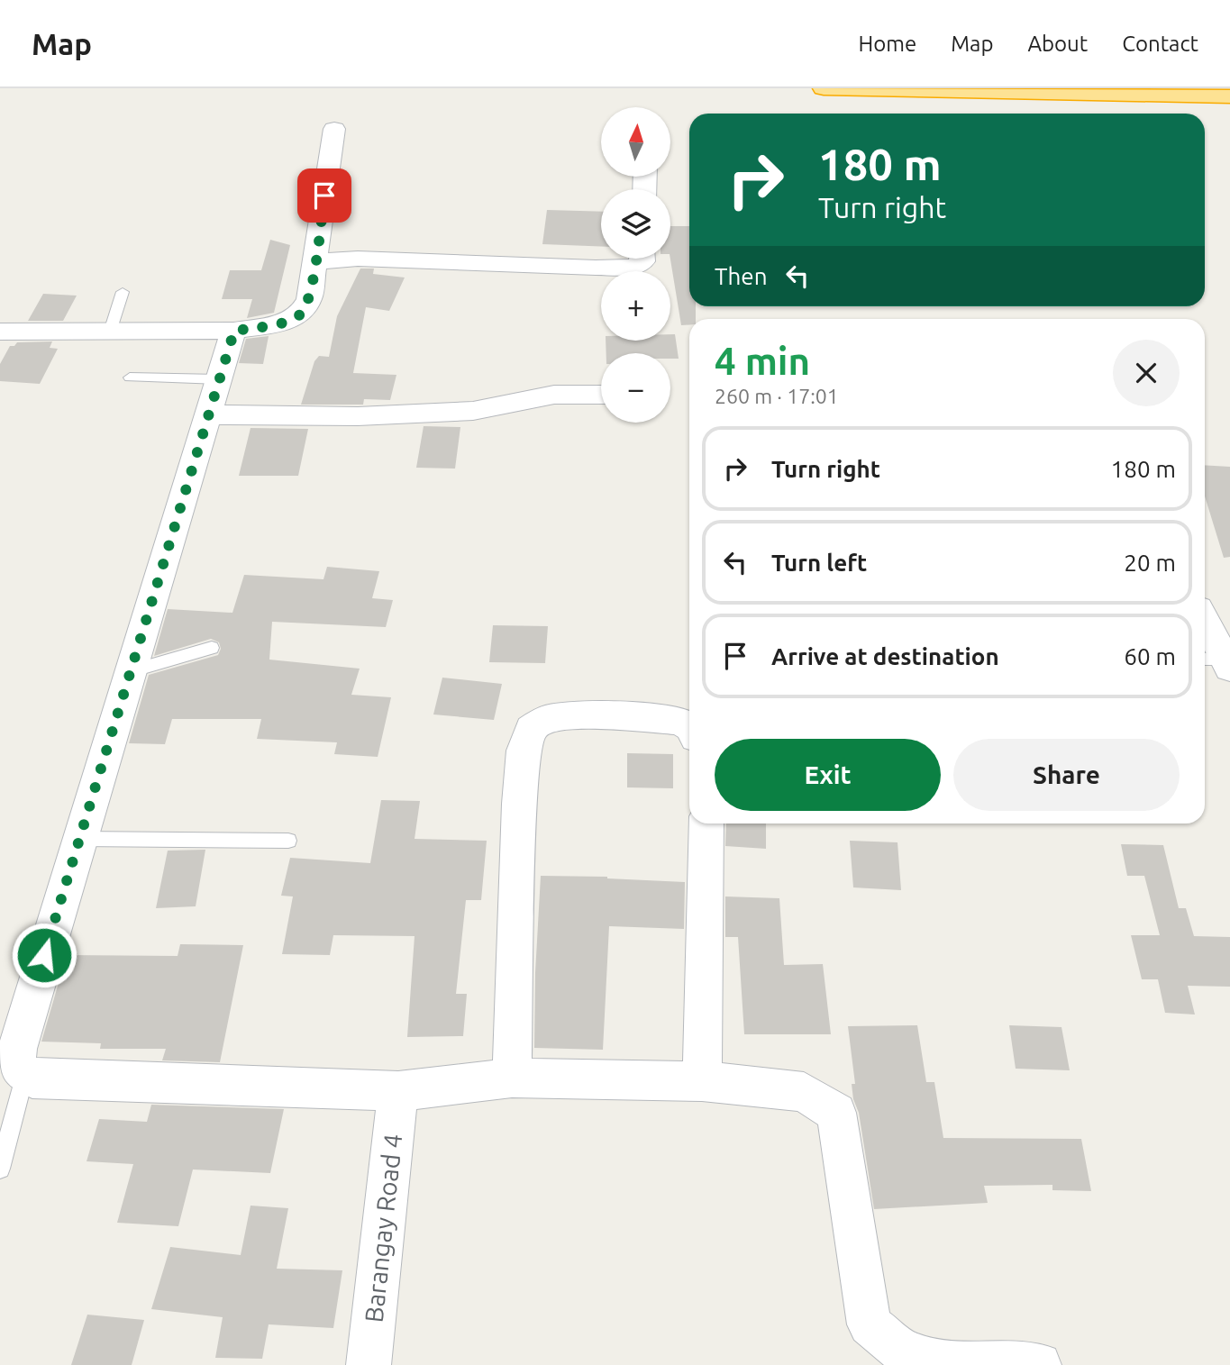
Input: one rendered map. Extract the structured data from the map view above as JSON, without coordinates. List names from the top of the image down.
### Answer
{
  "streets": {
    "street": ["Barangay Road 4"]
  },
  "north": "top",
  "page": {
    "header": "Map",
    "nav": [
      "Home",
      "Map",
      "About",
      "Contact"
    ],
    "map_buttons": ["+", "−"],
    "turn": ["180 m", "Turn right"],
    "then": "Then",
    "heading": ["4 min", "260 m · 17:01"],
    "list": [
      {
        "name": "Turn right",
        "value": "180 m"
      },
      {
        "name": "Turn left",
        "value": "20 m"
      },
      {
        "name": "Arrive at destination",
        "value": "60 m"
      }
    ],
    "buttons": ["Exit", "Share"]
  }
}
